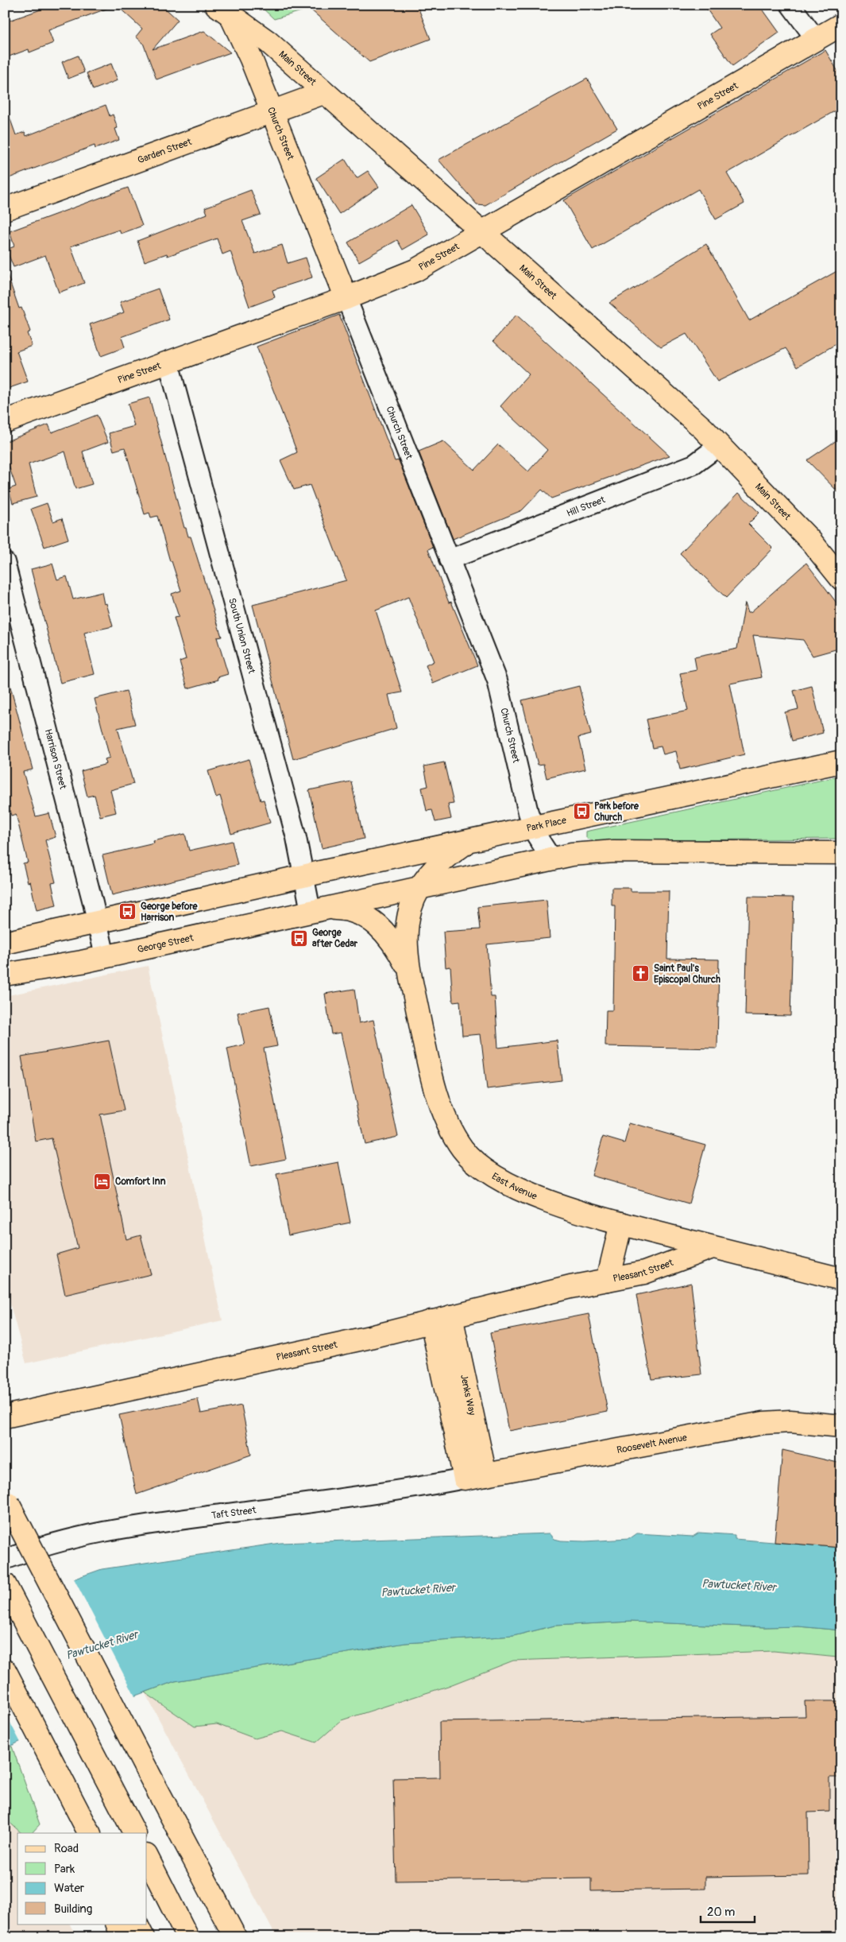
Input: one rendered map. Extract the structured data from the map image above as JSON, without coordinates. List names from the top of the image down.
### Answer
{
  "streets": {
    "main road": [
      "Main Street",
      "Pine Street",
      "Church Street",
      "Garden Street",
      "Park Place",
      "George Street",
      "East Avenue",
      "Pleasant Street",
      "Jenks Way",
      "Roosevelt Avenue"
    ],
    "street": [
      "Hill Street",
      "South Union Street",
      "Harrison Street",
      "Taft Street"
    ]
  },
  "crossings": [
    ["Main Street", "Pine Street"],
    ["Main Street", "Church Street"],
    ["Main Street", "Garden Street"],
    ["Main Street", "Hill Street"],
    ["Pine Street", "Church Street"],
    ["Pine Street", "South Union Street"],
    ["Church Street", "Garden Street"],
    ["Church Street", "Hill Street"],
    ["Church Street", "Park Place"],
    ["South Union Street", "Park Place"],
    ["South Union Street", "George Street"],
    ["Harrison Street", "George Street"],
    ["Park Place", "East Avenue"],
    ["East Avenue", "Pleasant Street"],
    ["Pleasant Street", "Jenks Way"],
    ["Jenks Way", "Roosevelt Avenue"],
    ["Jenks Way", "Taft Street"],
    ["Roosevelt Avenue", "Taft Street"]
  ],
  "water": ["Pawtucket River"],
  "places": {
    "bus stop": ["Park before Church", "George before Harrison", "George after Cedar"],
    "church": ["Saint Paul's Episcopal Church"],
    "hotel": ["Comfort Inn"]
  },
  "legend": [
    "Road",
    "Park",
    "Water",
    "Building"
  ],
  "scale_bar": "20 m"
}
